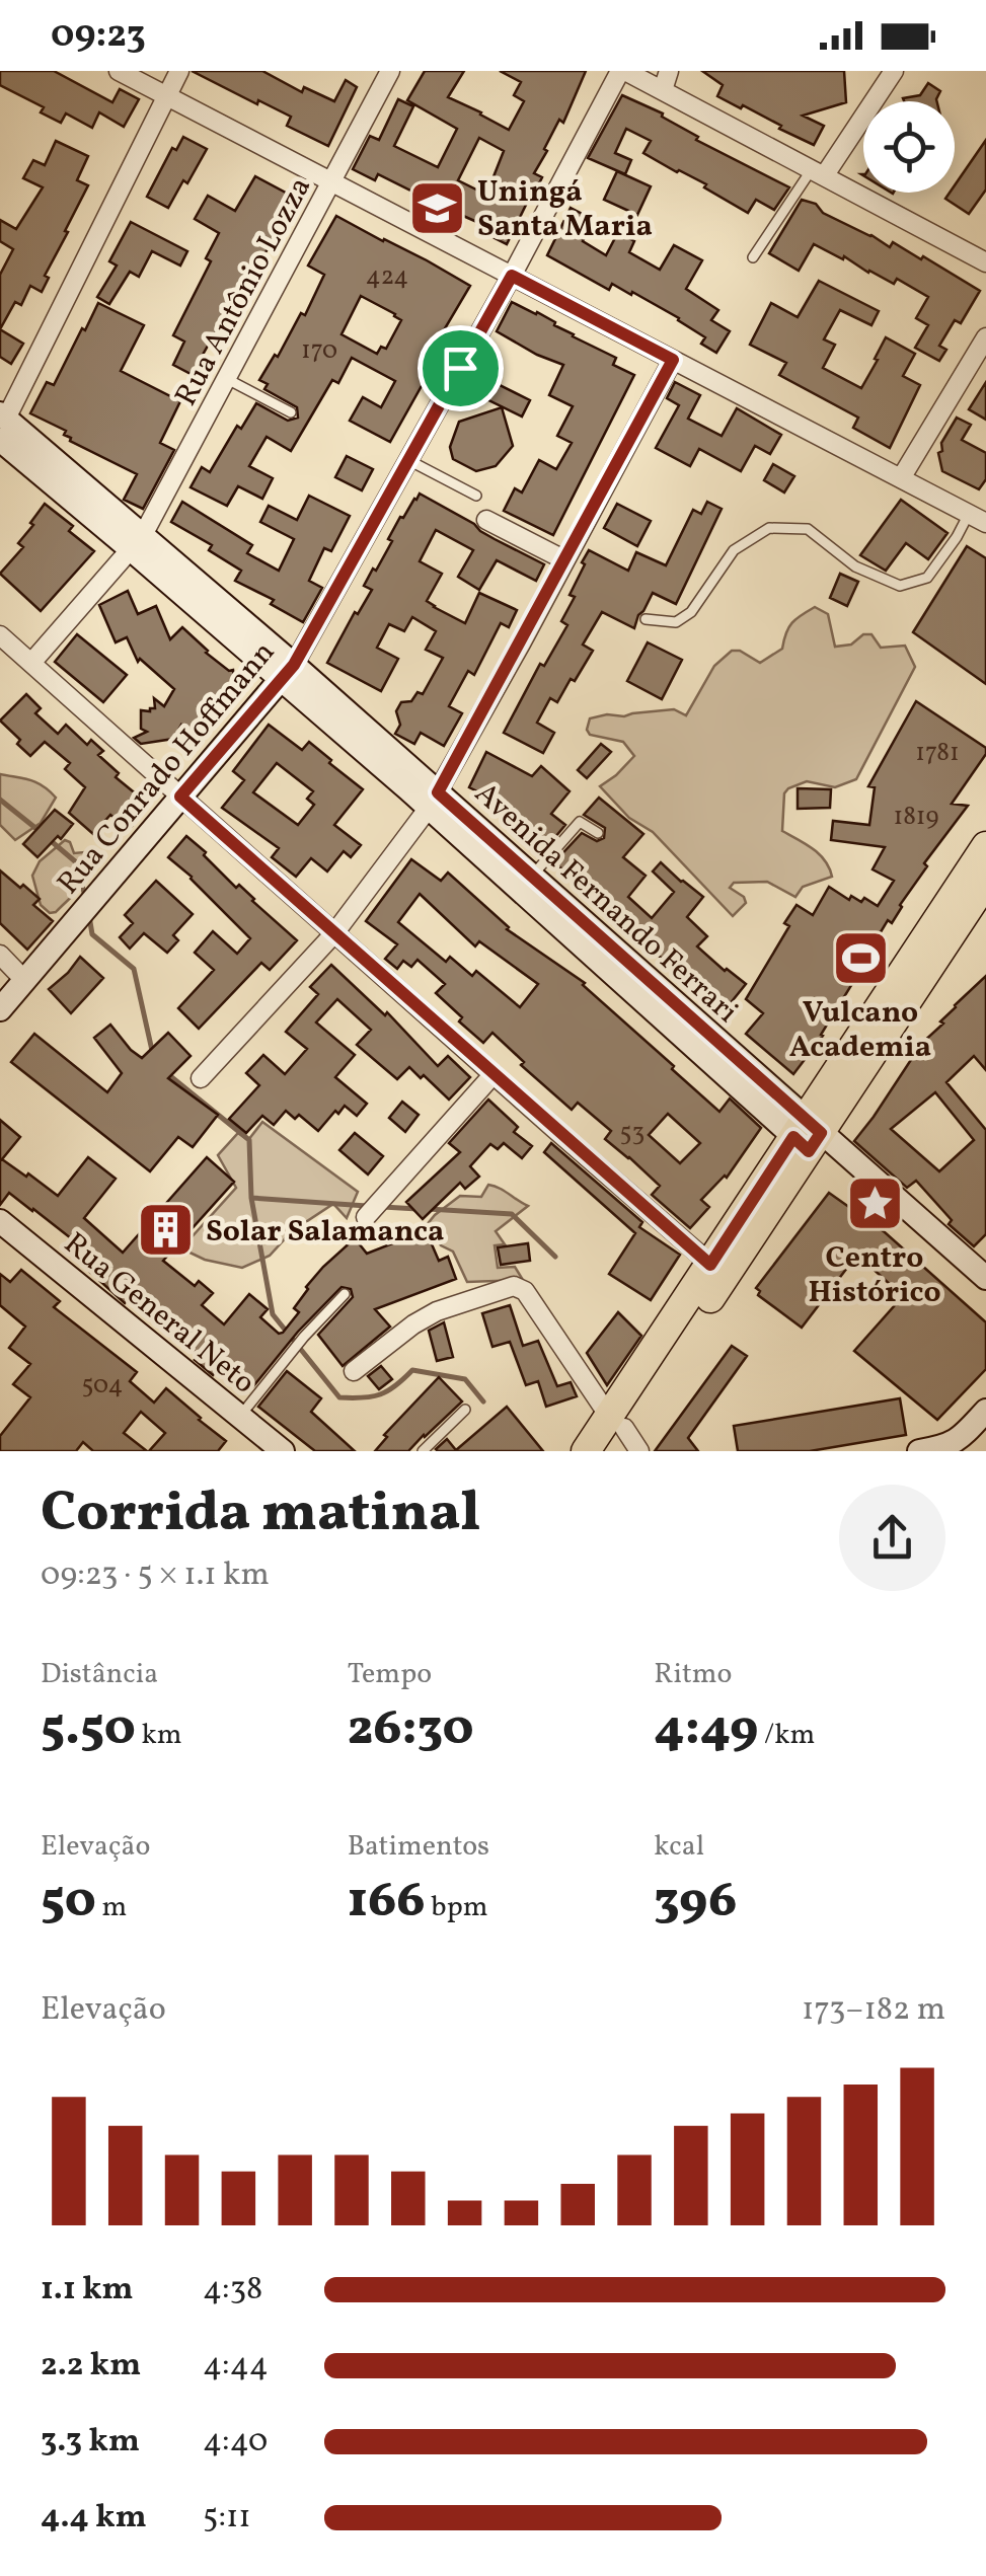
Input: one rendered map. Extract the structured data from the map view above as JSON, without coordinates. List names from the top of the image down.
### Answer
{
  "streets": {
    "main road": ["Rua Conrado Hoffmann", "Avenida Fernando Ferrari", "Rua General Neto"],
    "street": ["Rua Antônio Lozza"]
  },
  "crossings": [
    ["Rua Antônio Lozza", "Avenida Fernando Ferrari"],
    ["Rua Conrado Hoffmann", "Avenida Fernando Ferrari"]
  ],
  "places": {
    "school or university": ["Uningá Santa Maria"],
    "sports": ["Vulcano Academia"],
    "place": ["Centro Histórico"],
    "building": ["Solar Salamanca"]
  },
  "house_numbers": [
    "424",
    "170",
    "1781",
    "1819",
    "53",
    "504"
  ],
  "page": {
    "status": "09:23",
    "heading": ["Corrida matinal", "09:23 · 5 × 1.1 km"],
    "stats": [
      ["Distância", "5.50 km"],
      ["Tempo", "26:30"],
      ["Ritmo", "4:49 /km"],
      ["Elevação", "50 m"],
      ["Batimentos", "166 bpm"],
      ["kcal", "396"]
    ],
    "chart": ["Elevação", "173–182 m"],
    "list": [
      {
        "name": "1.1 km",
        "note": "4:38"
      },
      {
        "name": "2.2 km",
        "note": "4:44"
      },
      {
        "name": "3.3 km",
        "note": "4:40"
      },
      {
        "name": "4.4 km",
        "note": "5:11"
      }
    ]
  }
}
